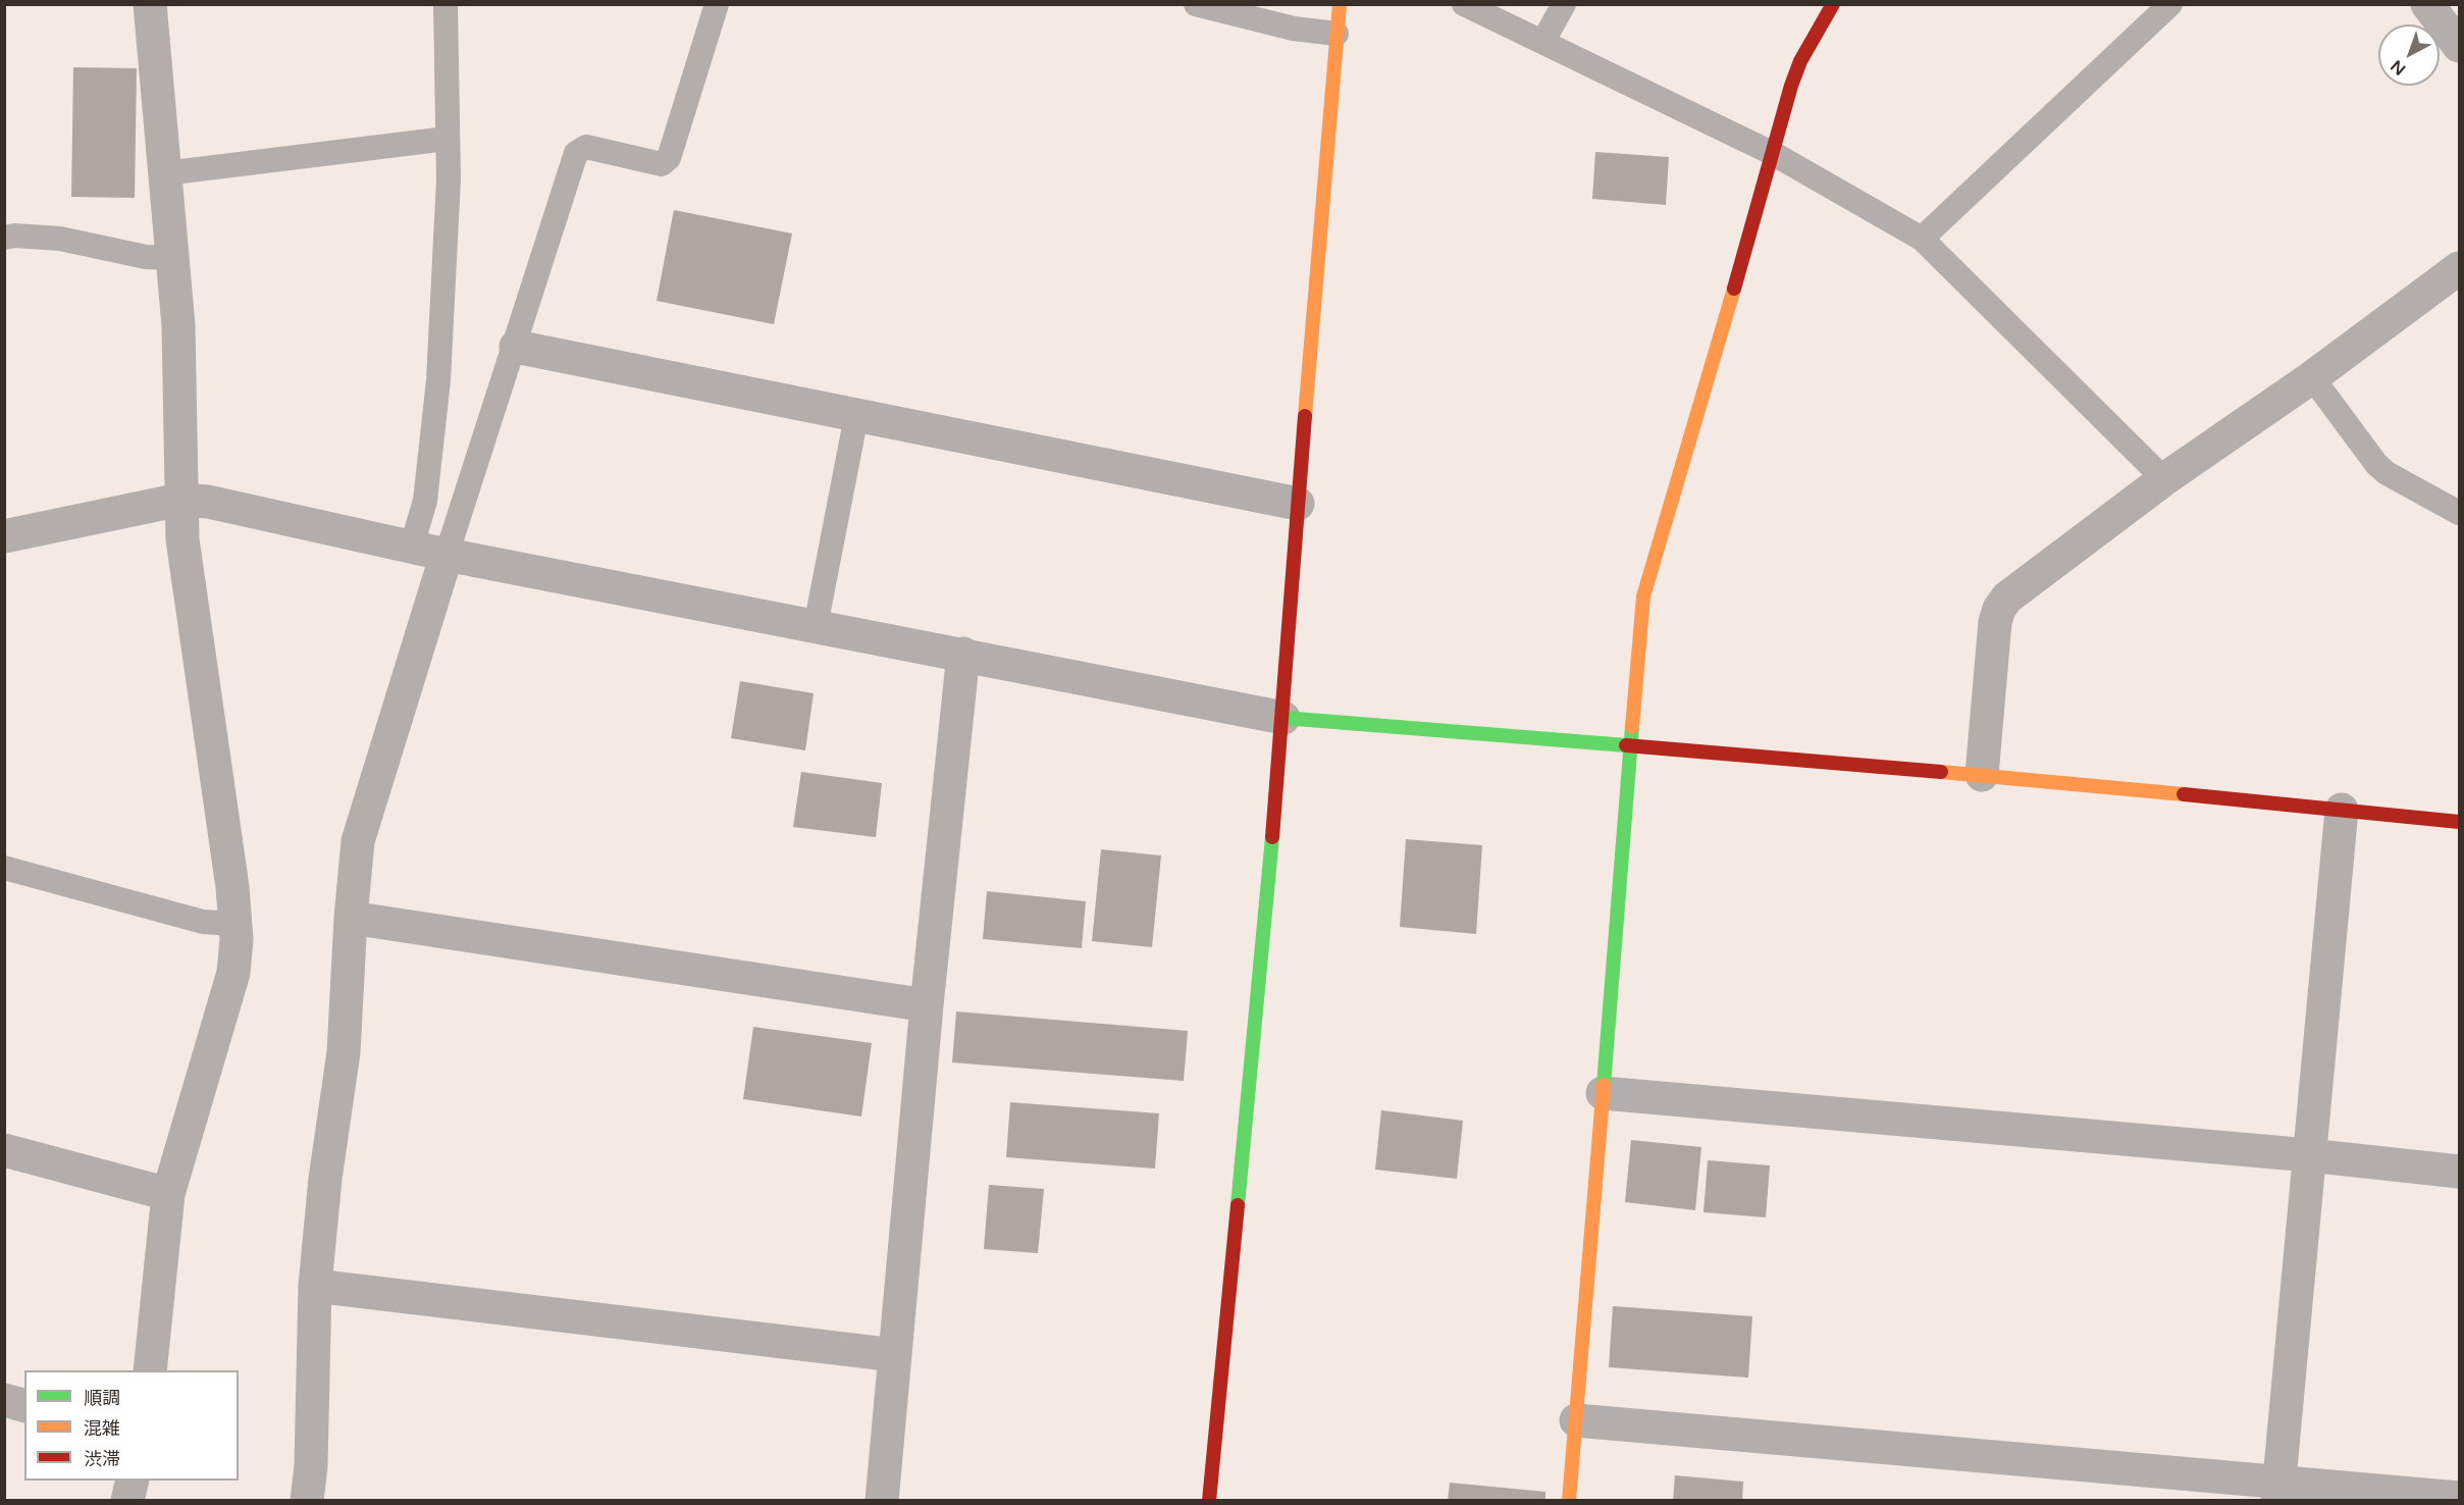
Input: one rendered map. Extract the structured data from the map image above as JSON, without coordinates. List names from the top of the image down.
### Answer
{
  "legend": ["順調", "混雑", "渋滞"],
  "north": "bottom left"
}
